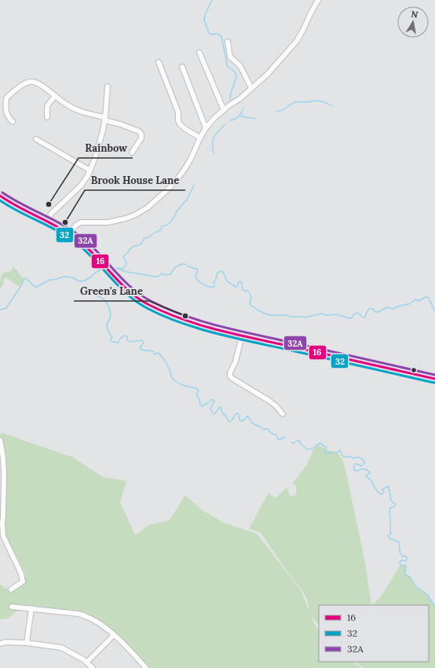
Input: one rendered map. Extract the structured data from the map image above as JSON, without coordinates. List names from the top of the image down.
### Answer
{
  "places": ["Rainbow", "Brook House Lane", "Green's Lane"],
  "lines": ["transit line 32A", "transit line 16", "transit line 32"],
  "legend": ["16", "32", "32A"],
  "north": "top"
}
